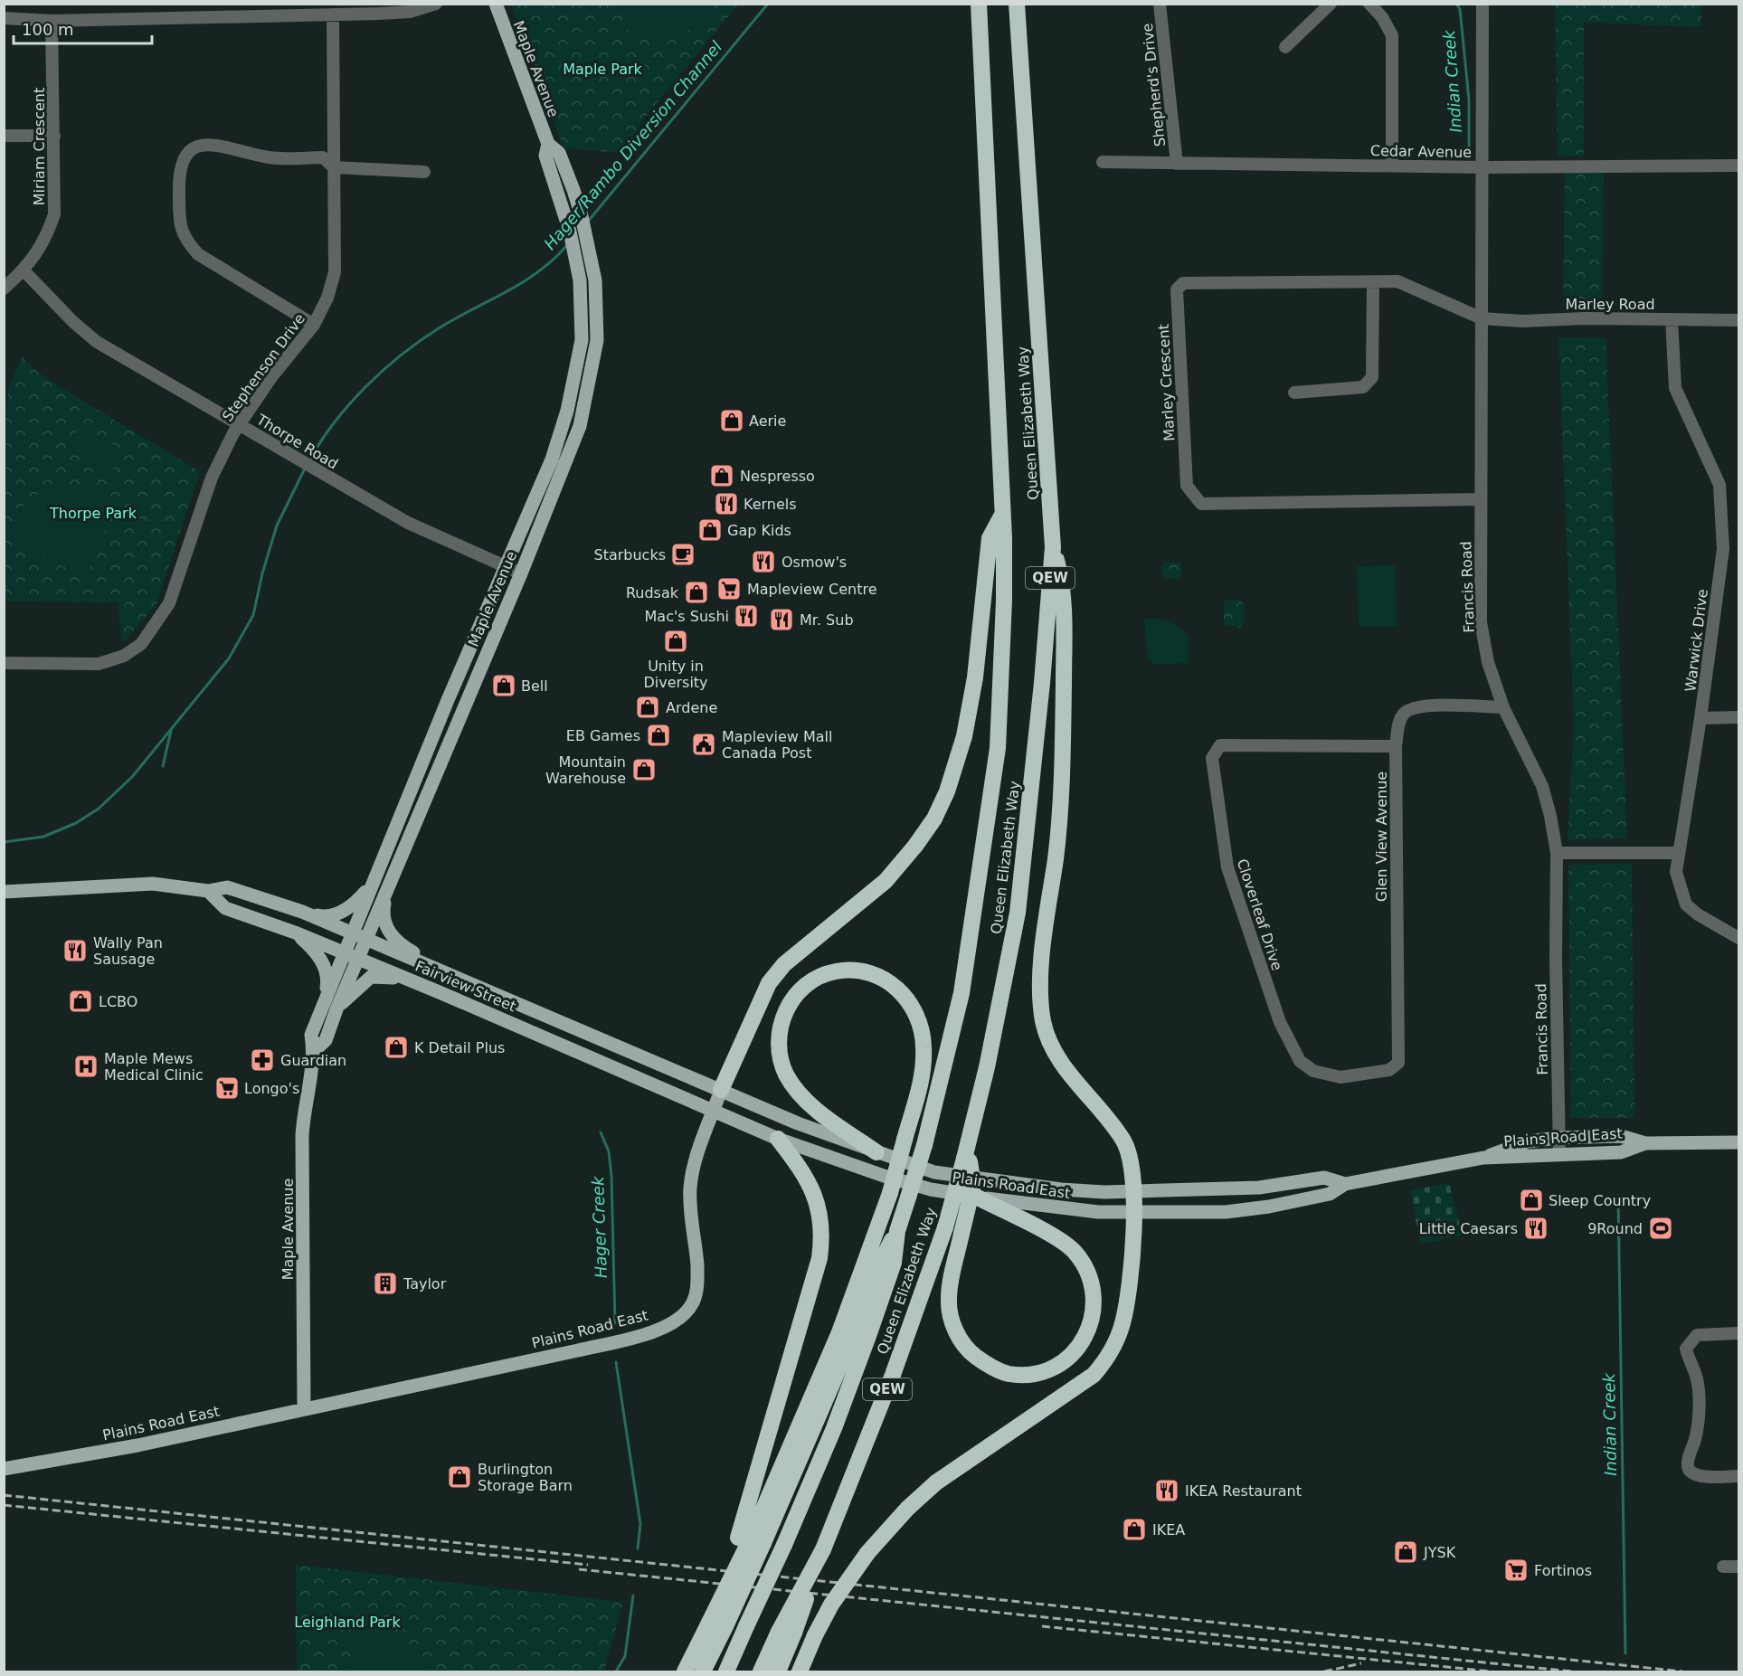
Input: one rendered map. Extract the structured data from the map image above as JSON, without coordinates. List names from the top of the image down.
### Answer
{
  "streets": {
    "highway": ["Queen Elizabeth Way", "QEW"],
    "main road": ["Maple Avenue", "Fairview Street", "Plains Road East"],
    "street": [
      "Shepherd's Drive",
      "Miriam Crescent",
      "Cedar Avenue",
      "Marley Road",
      "Stephenson Drive",
      "Marley Crescent",
      "Thorpe Road",
      "Francis Road",
      "Warwick Drive",
      "Glen View Avenue",
      "Cloverleaf Drive"
    ]
  },
  "crossings": [
    ["Maple Avenue", "Thorpe Road"],
    ["Maple Avenue", "Fairview Street"],
    ["Maple Avenue", "Plains Road East"],
    ["Shepherd's Drive", "Cedar Avenue"],
    ["Miriam Crescent", "Thorpe Road"],
    ["Cedar Avenue", "Francis Road"],
    ["Marley Road", "Marley Crescent"],
    ["Marley Road", "Francis Road"],
    ["Marley Road", "Warwick Drive"],
    ["Stephenson Drive", "Thorpe Road"],
    ["Marley Crescent", "Francis Road"],
    ["Francis Road", "Glen View Avenue"],
    ["Francis Road", "Plains Road East"],
    ["Glen View Avenue", "Cloverleaf Drive"],
    ["Fairview Street", "Plains Road East"]
  ],
  "water": ["Indian Creek", "Hager/Rambo Diversion Channel", "Hager Creek"],
  "parks": ["Maple Park", "Thorpe Park", "Leighland Park"],
  "places": {
    "shop": [
      "Aerie",
      "Nespresso",
      "Gap Kids",
      "Rudsak",
      "Unity in Diversity",
      "Bell",
      "Ardene",
      "EB Games",
      "Mountain Warehouse",
      "LCBO",
      "K Detail Plus",
      "Sleep Country",
      "Burlington Storage Barn",
      "IKEA",
      "JYSK"
    ],
    "restaurant": [
      "Kernels",
      "Osmow's",
      "Mac's Sushi",
      "Mr. Sub",
      "Wally Pan Sausage",
      "Little Caesars",
      "IKEA Restaurant"
    ],
    "cafe": ["Starbucks"],
    "supermarket": ["Mapleview Centre", "Longo's", "Fortinos"],
    "public building": ["Mapleview Mall Canada Post"],
    "pharmacy": ["Guardian"],
    "hospital": ["Maple Mews Medical Clinic"],
    "sports": ["9Round"],
    "building": ["Taylor"]
  },
  "scale_bar": "100 m"
}
